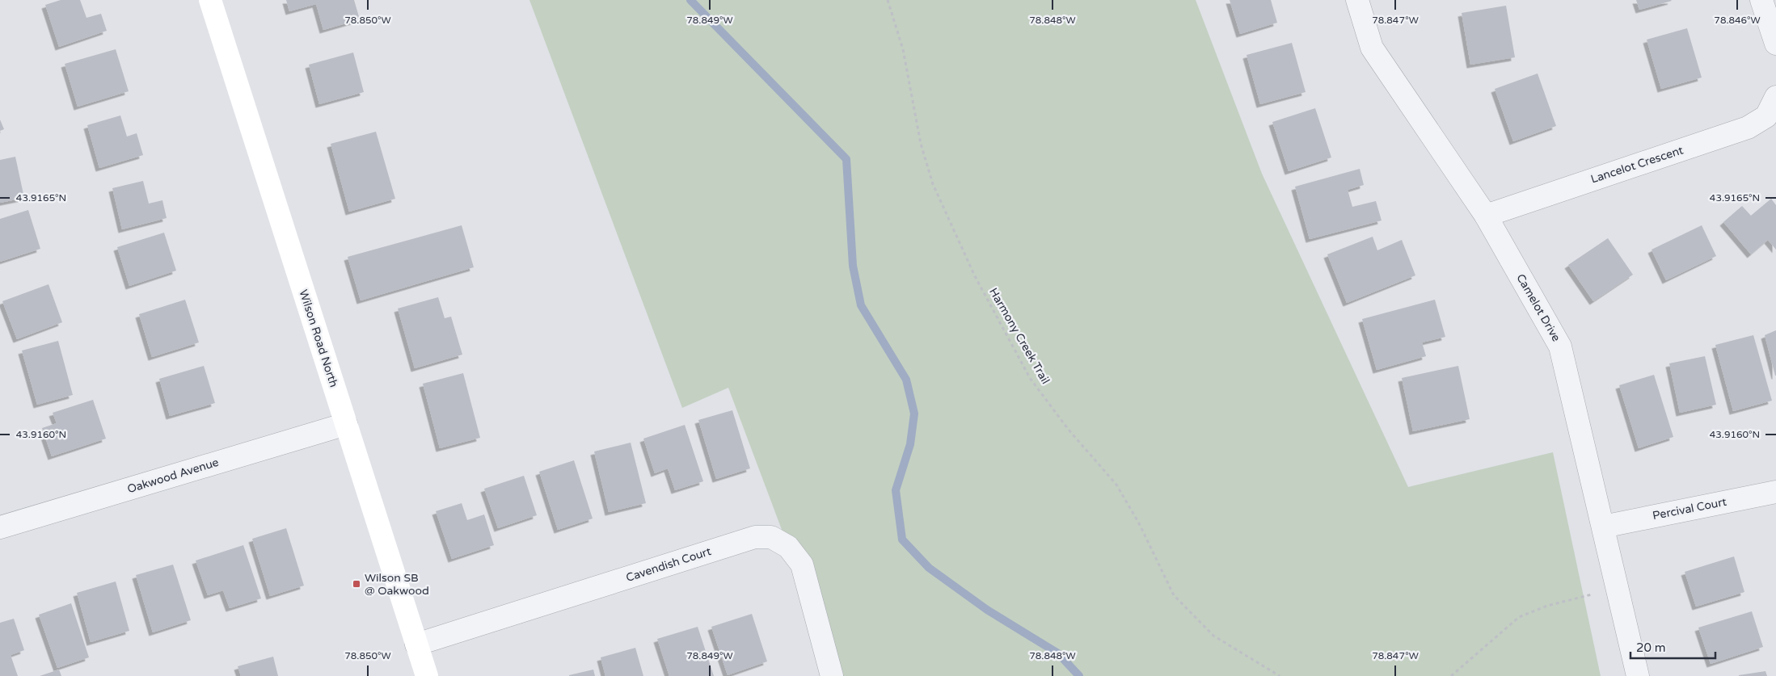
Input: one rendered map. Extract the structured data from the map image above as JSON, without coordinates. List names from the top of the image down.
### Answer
{
  "streets": {
    "main road": ["Wilson Road North"],
    "street": [
      "Lancelot Crescent",
      "Camelot Drive",
      "Oakwood Avenue",
      "Percival Court",
      "Cavendish Court"
    ],
    "path": ["Harmony Creek Trail"]
  },
  "crossings": [
    ["Lancelot Crescent", "Camelot Drive"],
    ["Camelot Drive", "Percival Court"],
    ["Wilson Road North", "Oakwood Avenue"],
    ["Wilson Road North", "Cavendish Court"]
  ],
  "places": {
    "transit": ["Wilson SB @ Oakwood"]
  },
  "scale_bar": "20 m",
  "coordinates": [
    "78.850°W",
    "78.849°W",
    "78.848°W",
    "78.847°W",
    "78.846°W",
    "43.9165°N",
    "43.9160°N"
  ]
}
